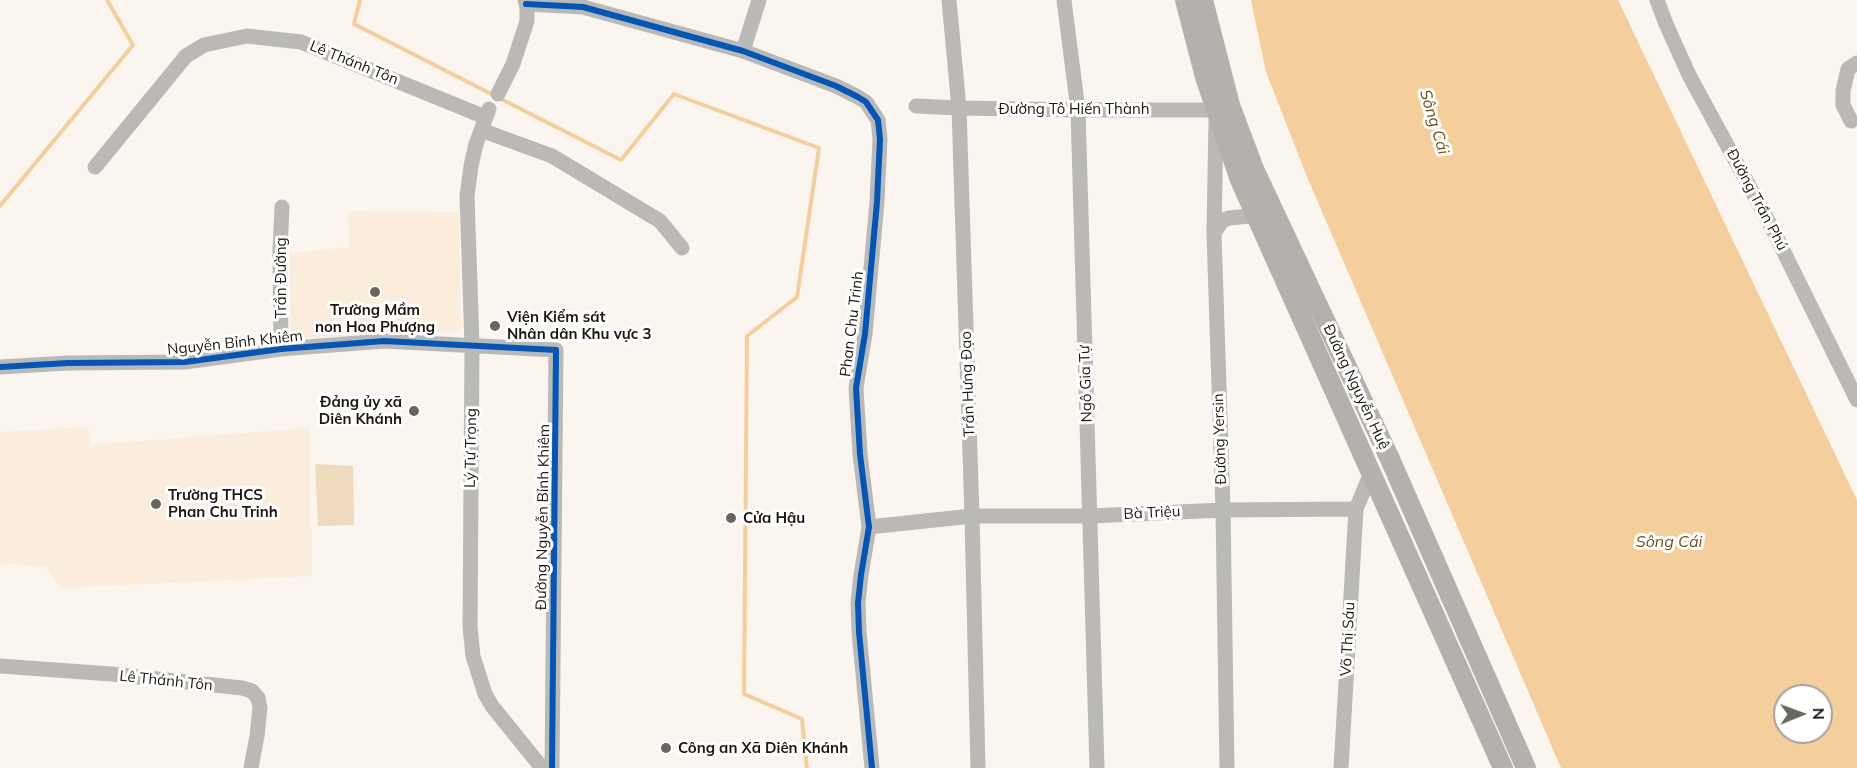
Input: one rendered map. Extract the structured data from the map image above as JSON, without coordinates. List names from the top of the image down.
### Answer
{
  "streets": {
    "main road": ["Đường Nguyễn Huệ"],
    "street": [
      "Lê Thánh Tôn",
      "Đường Tô Hiến Thành",
      "Đường Trần Phú",
      "Trần Đường",
      "Phan Chu Trinh",
      "Nguyễn Bỉnh Khiêm",
      "Trần Hưng Đạo",
      "Ngô Gia Tự",
      "Đường Yersin",
      "Lý Tự Trọng",
      "Bà Triệu",
      "Đường Nguyễn Bỉnh Khiêm",
      "Võ Thị Sáu"
    ]
  },
  "crossings": [
    ["Lê Thánh Tôn", "Lý Tự Trọng"],
    ["Đường Tô Hiến Thành", "Trần Hưng Đạo"],
    ["Đường Tô Hiến Thành", "Ngô Gia Tự"],
    ["Đường Tô Hiến Thành", "Đường Nguyễn Huệ"],
    ["Đường Tô Hiến Thành", "Đường Yersin"],
    ["Trần Đường", "Nguyễn Bỉnh Khiêm"],
    ["Phan Chu Trinh", "Bà Triệu"],
    ["Nguyễn Bỉnh Khiêm", "Lý Tự Trọng"],
    ["Nguyễn Bỉnh Khiêm", "Đường Nguyễn Bỉnh Khiêm"],
    ["Trần Hưng Đạo", "Bà Triệu"],
    ["Ngô Gia Tự", "Bà Triệu"],
    ["Đường Nguyễn Huệ", "Đường Yersin"],
    ["Đường Nguyễn Huệ", "Võ Thị Sáu"],
    ["Đường Yersin", "Bà Triệu"],
    ["Lý Tự Trọng", "Đường Nguyễn Bỉnh Khiêm"],
    ["Bà Triệu", "Võ Thị Sáu"]
  ],
  "water": ["Sông Cái"],
  "places": [
    "Trường Mầm non Hoa Phượng",
    "Viện Kiểm sát Nhân dân Khu vực 3",
    "Đảng ủy xã Diên Khánh",
    "Trường THCS Phan Chu Trinh",
    "Cửa Hậu",
    "Công an Xã Diên Khánh"
  ],
  "north": "right"
}
